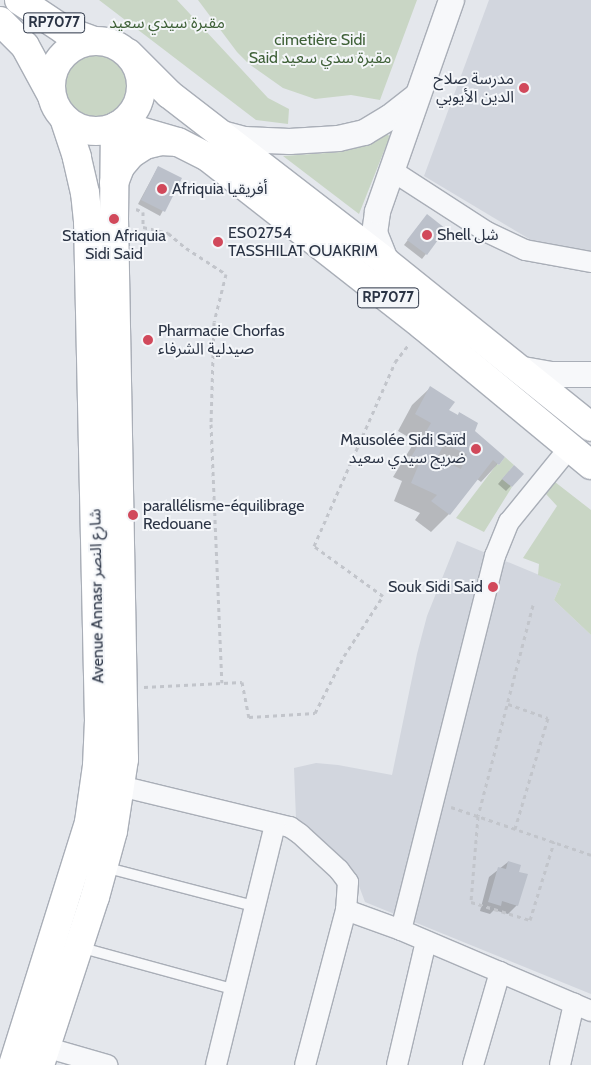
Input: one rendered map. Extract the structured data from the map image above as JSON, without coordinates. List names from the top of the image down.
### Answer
{
  "streets": {
    "main road": ["RP7077", "Avenue Annasr شارع النصر"]
  },
  "crossings": [
    ["RP7077", "Avenue Annasr شارع النصر"]
  ],
  "parks": ["مقبرة سيدي سعيد", "cimetière Sidi Said مقبرة سدي سعيد"],
  "places": [
    "مدرسة صلاح الدين الأيوبي",
    "Afriquia أفريقيا",
    "Station Afriquia Sidi Said",
    "Shell شل",
    "ES02754 TASSHILAT OUAKRIM",
    "Pharmacie Chorfas صيدلية الشرفاء",
    "Mausolée Sidi Saïd ضريح سيدي سعيد",
    "parallélisme-équilibrage Redouane",
    "Souk Sidi Said"
  ]
}
